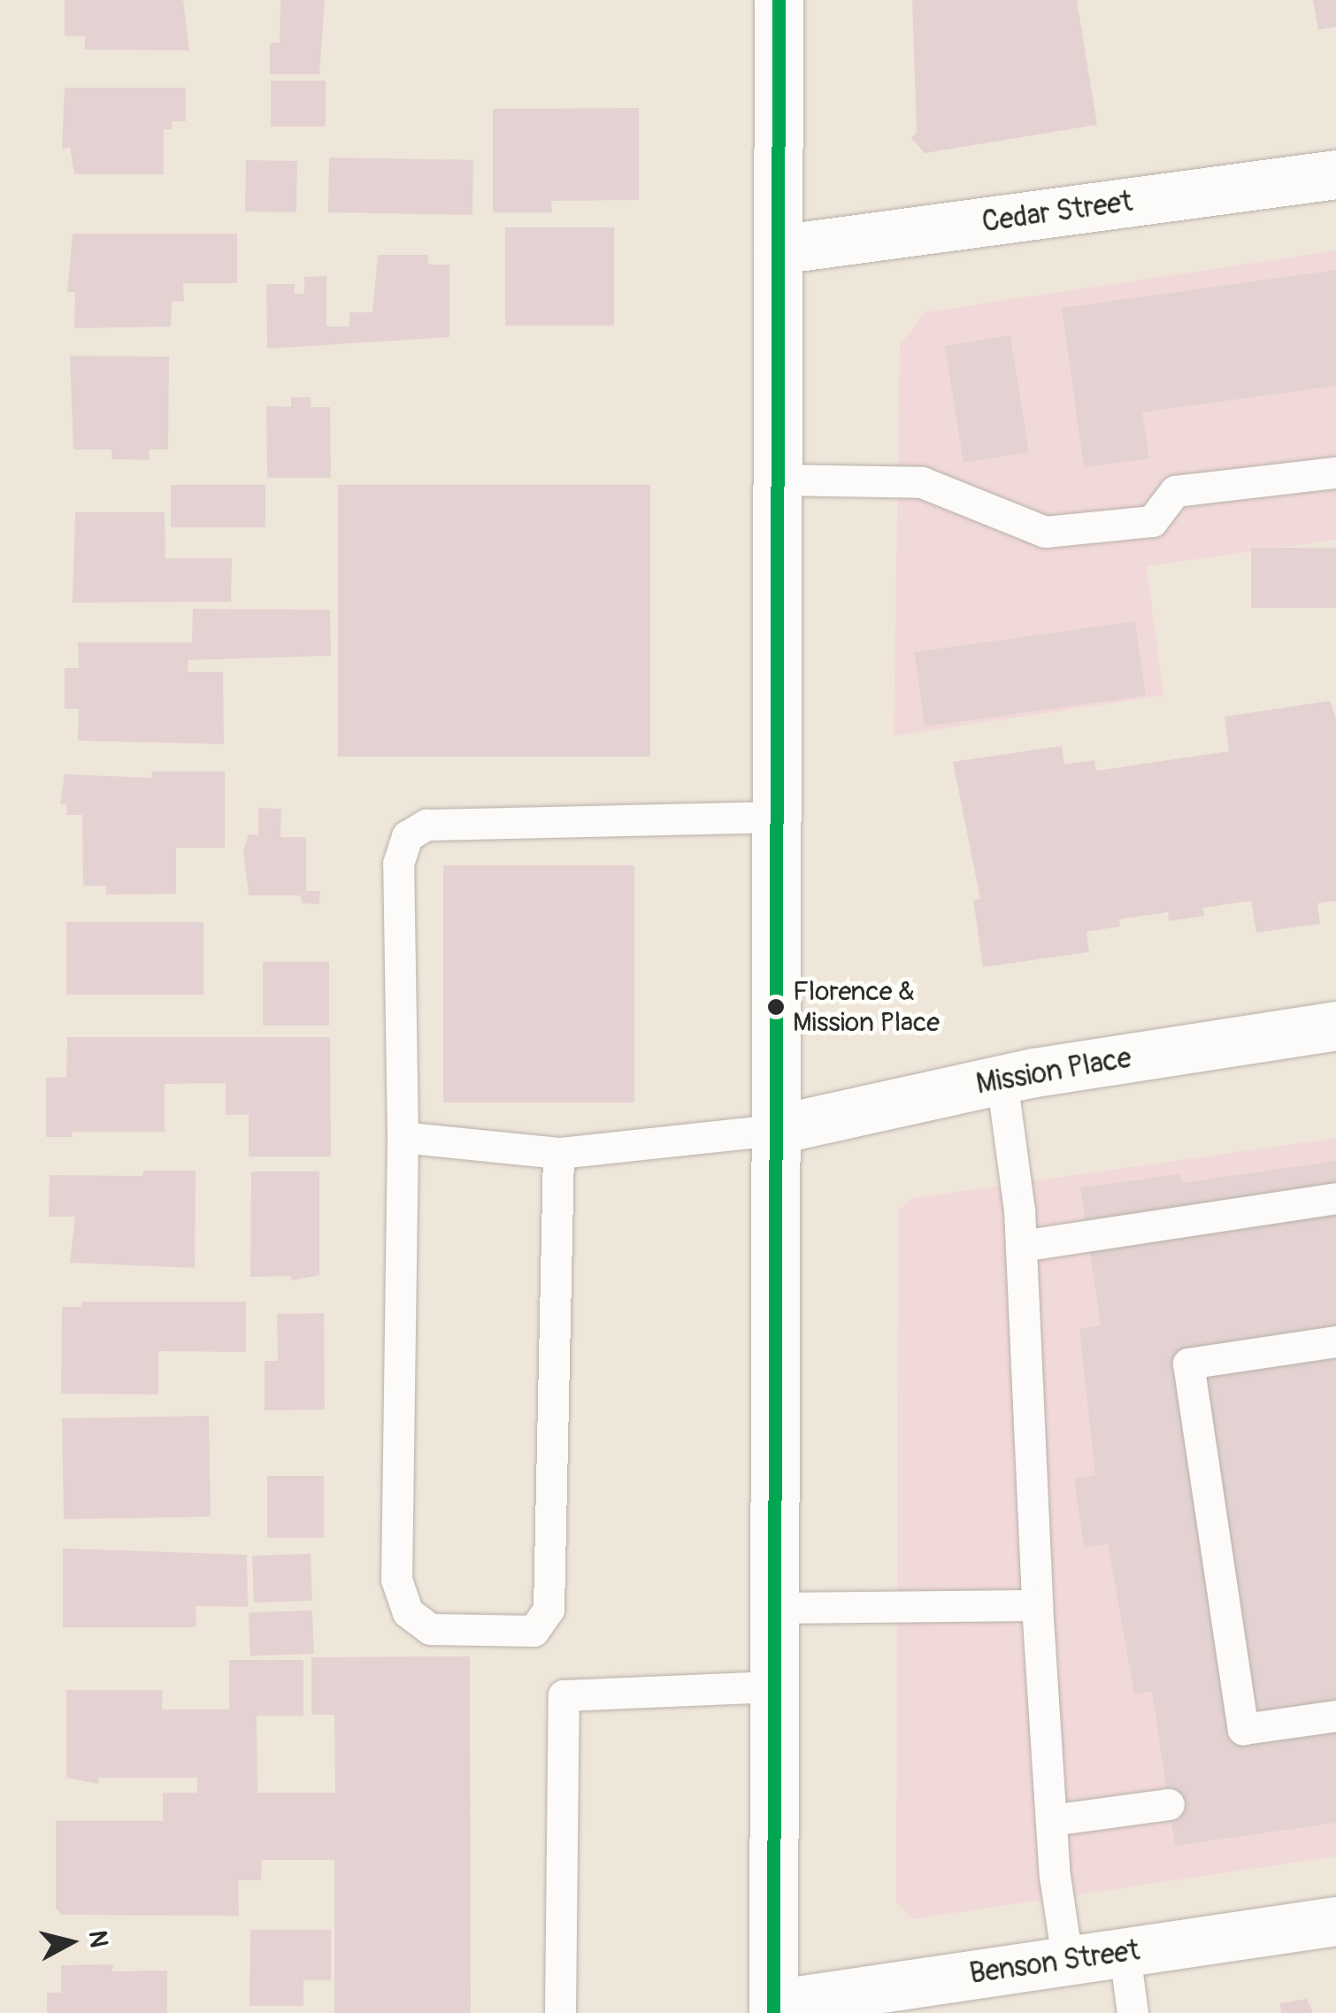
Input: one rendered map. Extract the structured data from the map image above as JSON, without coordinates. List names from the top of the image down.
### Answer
{
  "streets": {
    "main road": ["Cedar Street", "Mission Place", "Benson Street"]
  },
  "places": ["Florence & Mission Place"],
  "north": "right"
}
